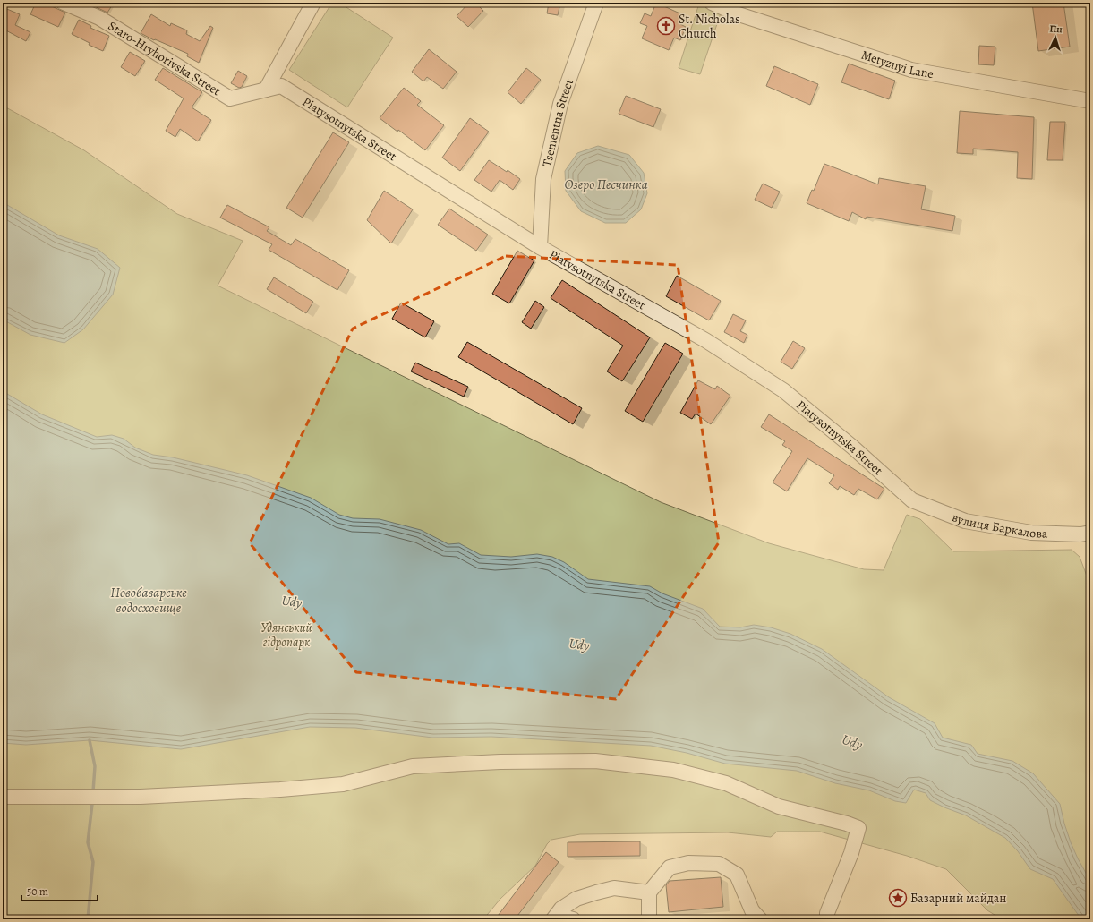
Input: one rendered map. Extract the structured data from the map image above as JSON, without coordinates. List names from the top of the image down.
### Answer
{
  "streets": {
    "street": [
      "Staro-Hryhorivska Street",
      "Metyznyi Lane",
      "Tsementna Street",
      "Piatysotnytska Street",
      "вулиця Баркалова"
    ]
  },
  "crossings": [
    ["Staro-Hryhorivska Street", "Piatysotnytska Street"],
    ["Tsementna Street", "Piatysotnytska Street"],
    ["Piatysotnytska Street", "вулиця Баркалова"]
  ],
  "water": ["Озеро Песчинка", "Новобаварське водосховище", "Udy"],
  "parks": ["Удянський гідропарк"],
  "places": {
    "church": ["St. Nicholas Church"],
    "place": ["Базарний майдан"]
  },
  "scale_bar": "50 m",
  "north": "top"
}
